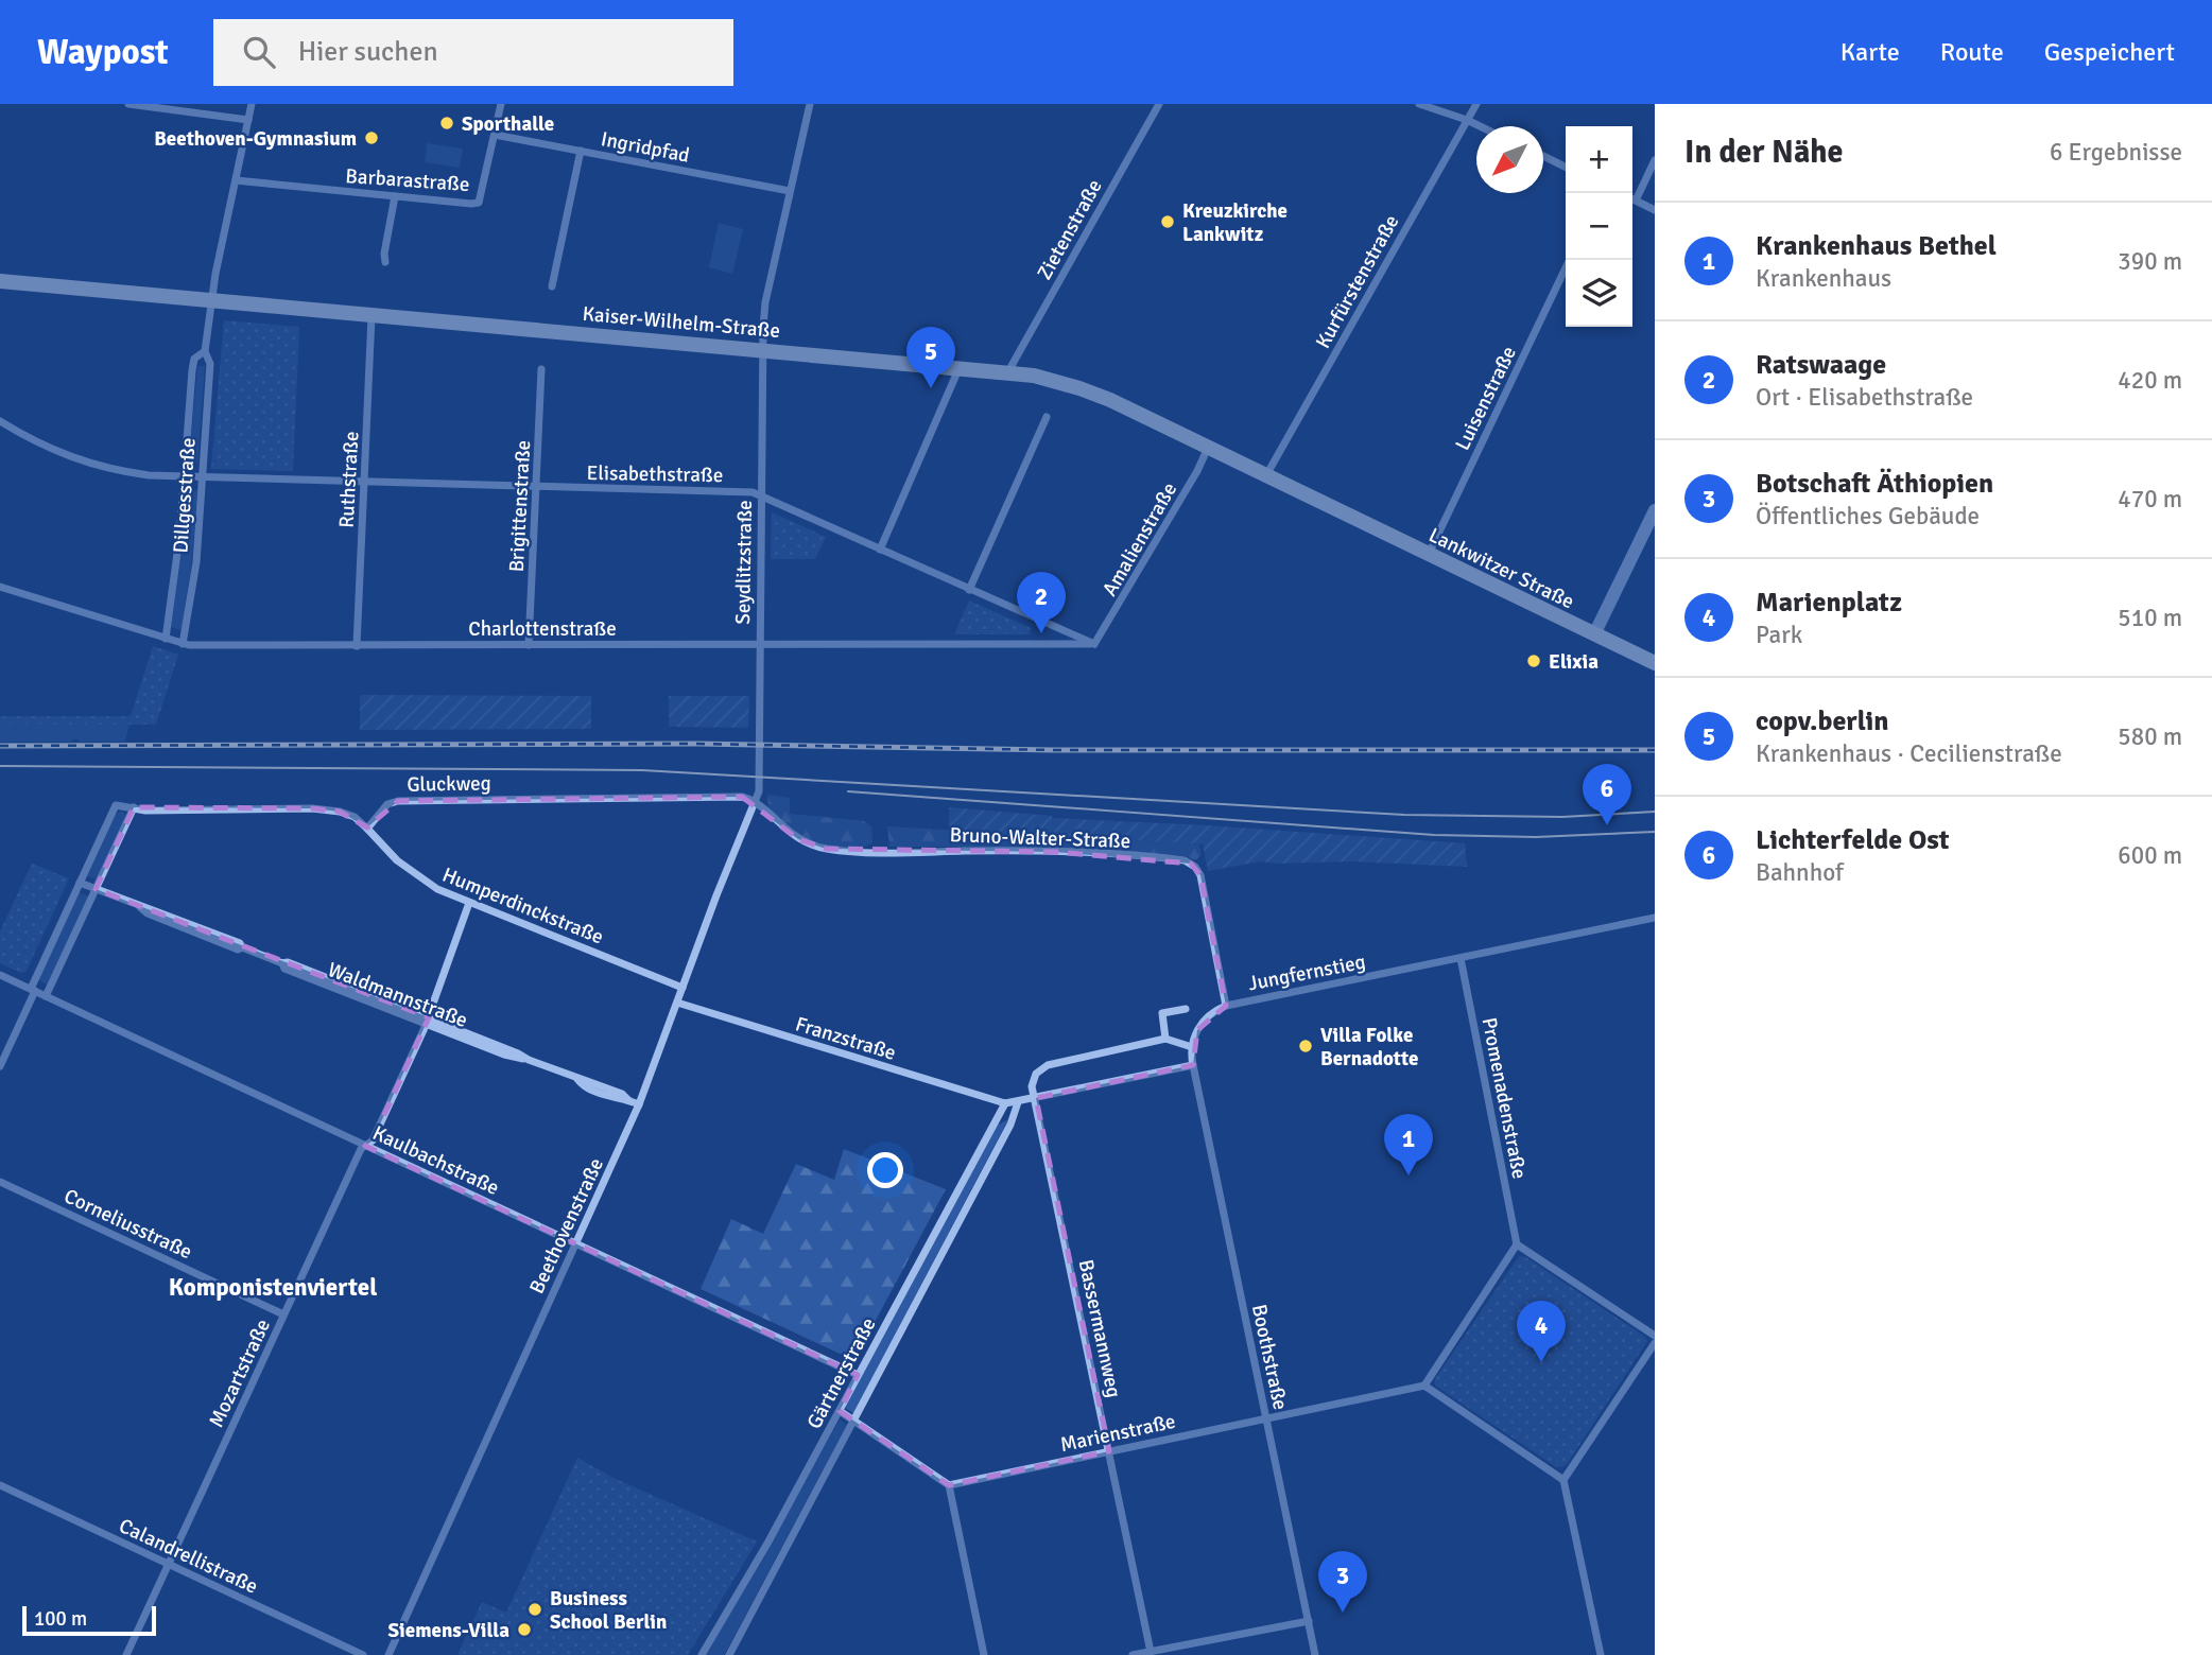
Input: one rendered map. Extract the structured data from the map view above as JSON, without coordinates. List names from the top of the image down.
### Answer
{
  "streets": {
    "main road": ["Kaiser-Wilhelm-Straße", "Lankwitzer Straße"],
    "street": [
      "Ingridpfad",
      "Barbarastraße",
      "Zietenstraße",
      "Kurfürstenstraße",
      "Luisenstraße",
      "Elisabethstraße",
      "Ruthstraße",
      "Dillgesstraße",
      "Brigittenstraße",
      "Amalienstraße",
      "Seydlitzstraße",
      "Charlottenstraße",
      "Gluckweg",
      "Bruno-Walter-Straße",
      "Humperdinckstraße",
      "Jungfernstieg",
      "Waldmannstraße",
      "Franzstraße",
      "Promenadenstraße",
      "Kaulbachstraße",
      "Corneliusstraße",
      "Beethovenstraße",
      "Bassermannweg",
      "Boothstraße",
      "Mozartstraße",
      "Gärtnerstraße",
      "Marienstraße",
      "Calandrellistraße"
    ]
  },
  "crossings": [
    ["Ingridpfad", "Barbarastraße"],
    ["Ingridpfad", "Seydlitzstraße"],
    ["Barbarastraße", "Dillgesstraße"],
    ["Zietenstraße", "Kaiser-Wilhelm-Straße"],
    ["Kurfürstenstraße", "Kaiser-Wilhelm-Straße"],
    ["Kaiser-Wilhelm-Straße", "Ruthstraße"],
    ["Kaiser-Wilhelm-Straße", "Dillgesstraße"],
    ["Kaiser-Wilhelm-Straße", "Amalienstraße"],
    ["Kaiser-Wilhelm-Straße", "Seydlitzstraße"],
    ["Kaiser-Wilhelm-Straße", "Lankwitzer Straße"],
    ["Luisenstraße", "Lankwitzer Straße"],
    ["Elisabethstraße", "Ruthstraße"],
    ["Elisabethstraße", "Dillgesstraße"],
    ["Elisabethstraße", "Brigittenstraße"],
    ["Elisabethstraße", "Amalienstraße"],
    ["Elisabethstraße", "Seydlitzstraße"],
    ["Elisabethstraße", "Charlottenstraße"],
    ["Ruthstraße", "Charlottenstraße"],
    ["Dillgesstraße", "Charlottenstraße"],
    ["Brigittenstraße", "Charlottenstraße"],
    ["Amalienstraße", "Charlottenstraße"],
    ["Seydlitzstraße", "Charlottenstraße"],
    ["Seydlitzstraße", "Gluckweg"],
    ["Seydlitzstraße", "Bruno-Walter-Straße"],
    ["Seydlitzstraße", "Beethovenstraße"],
    ["Gluckweg", "Bruno-Walter-Straße"],
    ["Gluckweg", "Humperdinckstraße"],
    ["Gluckweg", "Beethovenstraße"],
    ["Bruno-Walter-Straße", "Jungfernstieg"],
    ["Bruno-Walter-Straße", "Beethovenstraße"],
    ["Humperdinckstraße", "Beethovenstraße"],
    ["Humperdinckstraße", "Mozartstraße"],
    ["Jungfernstieg", "Promenadenstraße"],
    ["Waldmannstraße", "Beethovenstraße"],
    ["Waldmannstraße", "Mozartstraße"],
    ["Franzstraße", "Beethovenstraße"],
    ["Franzstraße", "Gärtnerstraße"],
    ["Kaulbachstraße", "Beethovenstraße"],
    ["Kaulbachstraße", "Mozartstraße"],
    ["Kaulbachstraße", "Gärtnerstraße"],
    ["Corneliusstraße", "Mozartstraße"],
    ["Bassermannweg", "Marienstraße"],
    ["Boothstraße", "Marienstraße"],
    ["Mozartstraße", "Calandrellistraße"]
  ],
  "districts": ["Komponistenviertel"],
  "places": [
    "Sporthalle",
    "Beethoven-Gymnasium",
    "Kreuzkirche Lankwitz",
    "Elixia",
    "Villa Folke Bernadotte",
    "Business School Berlin",
    "Siemens-Villa"
  ],
  "scale_bar": "100 m",
  "north": "bottom left",
  "page": {
    "header": "Waypost",
    "search": "Hier suchen",
    "nav": ["Karte", "Route", "Gespeichert"],
    "heading": ["In der Nähe", "6 Ergebnisse"],
    "map_buttons": ["+", "−"],
    "list": [
      {
        "mark": "1",
        "name": "Krankenhaus Bethel",
        "note": "Krankenhaus",
        "value": "390 m"
      },
      {
        "mark": "2",
        "name": "Ratswaage",
        "note": "Ort · Elisabethstraße",
        "value": "420 m"
      },
      {
        "mark": "3",
        "name": "Botschaft Äthiopien",
        "note": "Öffentliches Gebäude",
        "value": "470 m"
      },
      {
        "mark": "4",
        "name": "Marienplatz",
        "note": "Park",
        "value": "510 m"
      },
      {
        "mark": "5",
        "name": "copv.berlin",
        "note": "Krankenhaus · Cecilienstraße",
        "value": "580 m"
      },
      {
        "mark": "6",
        "name": "Lichterfelde Ost",
        "note": "Bahnhof",
        "value": "600 m"
      }
    ],
    "pins": [
      "5",
      "2",
      "6",
      "1",
      "4",
      "3"
    ],
    "scale": "100 m"
  }
}
